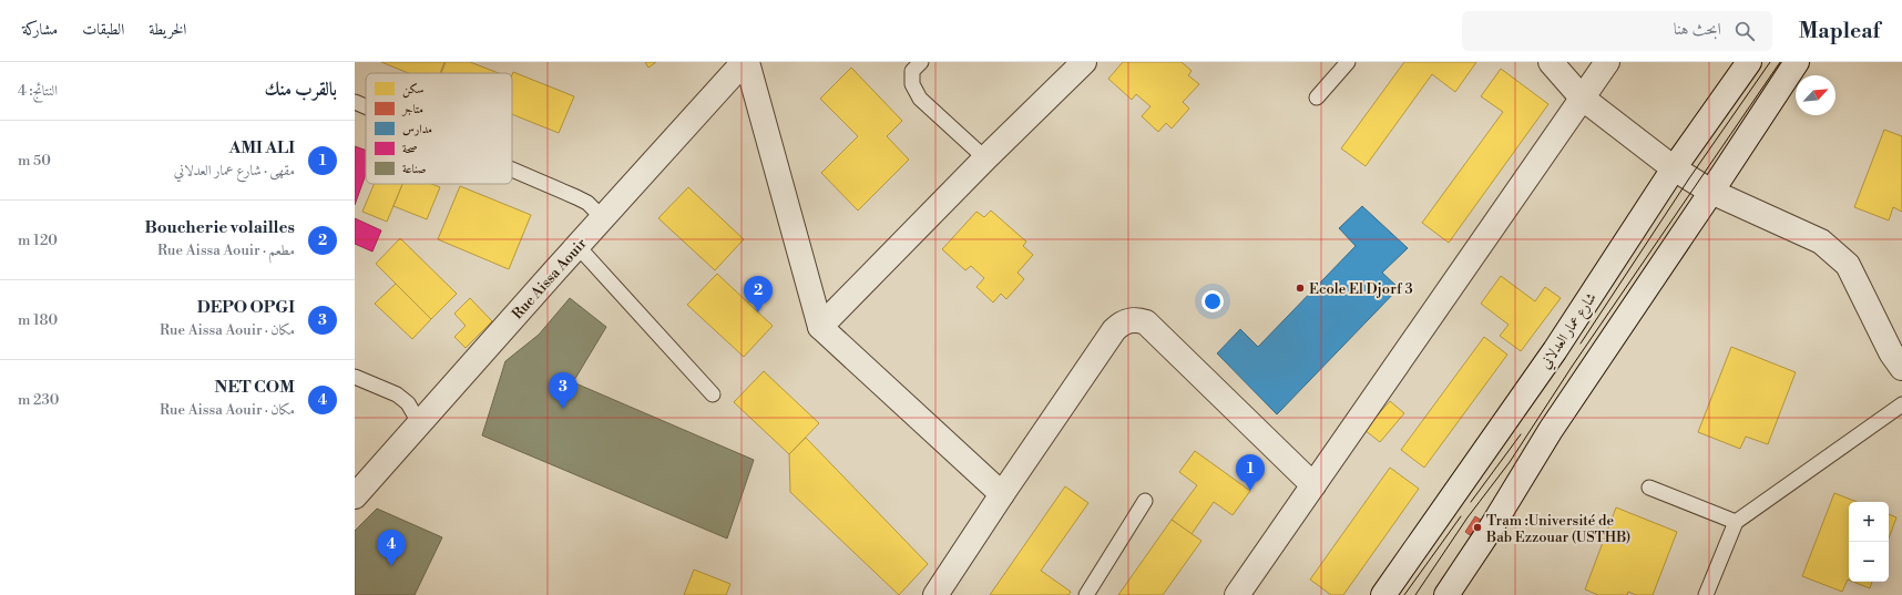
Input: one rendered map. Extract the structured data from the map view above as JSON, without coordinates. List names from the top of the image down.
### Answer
{
  "streets": {
    "street": ["Rue Aissa Aouir", "شارع عمار العدلاني"]
  },
  "places": ["Ecole El Djorf 3", "Tram :Université de Bab Ezzouar (USTHB)"],
  "legend": [
    "سكن",
    "متاجر",
    "مدارس",
    "صحة",
    "صناعة"
  ],
  "north": "top right",
  "page": {
    "header": "Mapleaf",
    "search": "ابحث هنا",
    "nav": ["الخريطة", "الطبقات", "مشاركة"],
    "heading": ["بالقرب منك", "النتائج: 4"],
    "list": [
      {
        "mark": "1",
        "name": "AMI ALI",
        "note": "مقهى · شارع عمار العدلاني",
        "value": "50 m"
      },
      {
        "mark": "2",
        "name": "Boucherie volailles",
        "note": "مطعم · Rue Aissa Aouir",
        "value": "120 m"
      },
      {
        "mark": "3",
        "name": "DEPO OPGI",
        "note": "مكان · Rue Aissa Aouir",
        "value": "180 m"
      },
      {
        "mark": "4",
        "name": "NET COM",
        "note": "مكان · Rue Aissa Aouir",
        "value": "230 m"
      }
    ],
    "pins": [
      "2",
      "3",
      "1",
      "4"
    ],
    "map_buttons": ["+", "−"]
  }
}
